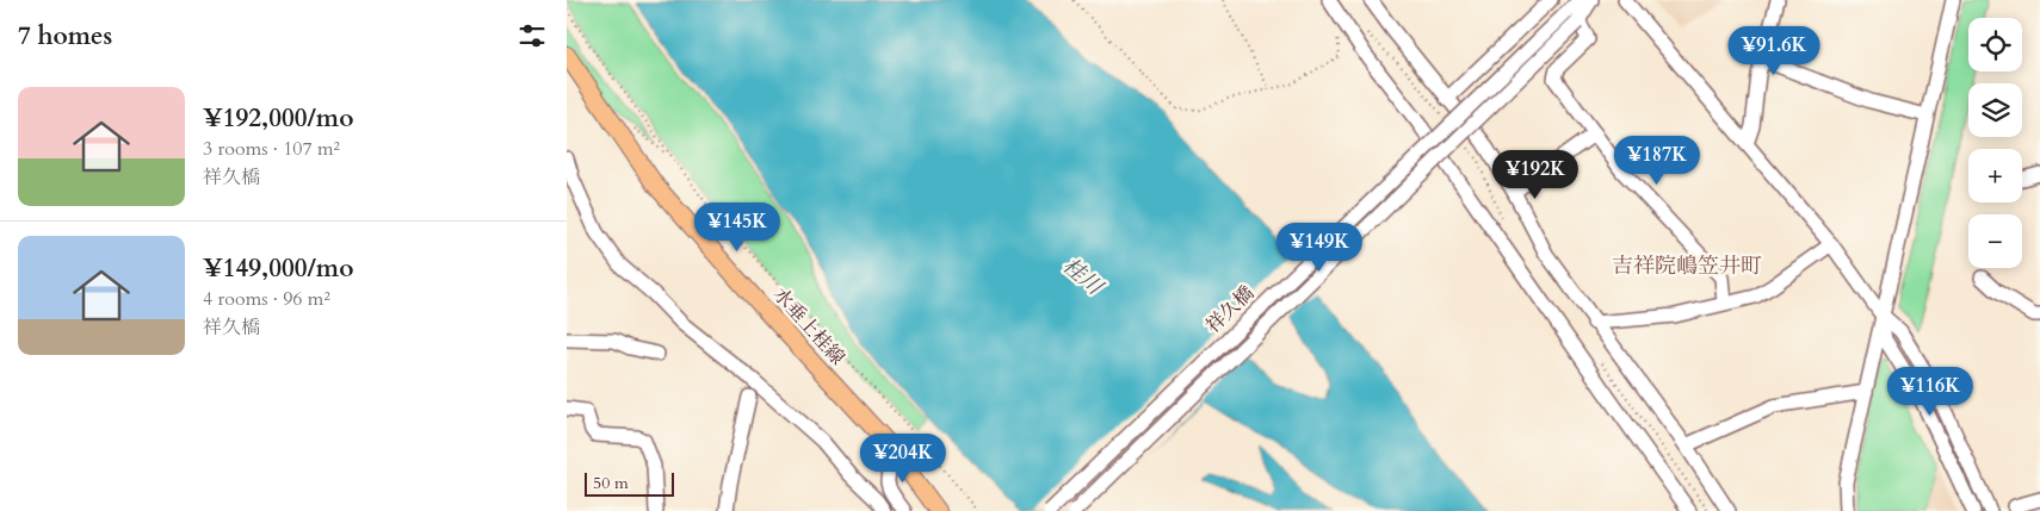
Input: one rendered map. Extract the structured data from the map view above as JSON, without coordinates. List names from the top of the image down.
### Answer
{
  "streets": {
    "main road": ["水垂上桂線"],
    "street": ["祥久橋"]
  },
  "districts": ["吉祥院嶋笠井町"],
  "water": ["桂川"],
  "scale_bar": "50 m",
  "page": {
    "heading": "7 homes",
    "map_buttons": ["+", "−"],
    "price": [
      "¥91.6K",
      "¥187K",
      "¥192K",
      "¥145K",
      "¥149K",
      "¥116K",
      "¥204K"
    ],
    "list": [
      {
        "name": "¥192,000/mo",
        "note": "3 rooms · 107 m² · 祥久橋"
      },
      {
        "name": "¥149,000/mo",
        "note": "4 rooms · 96 m² · 祥久橋"
      }
    ],
    "scale": "50 m"
  }
}
